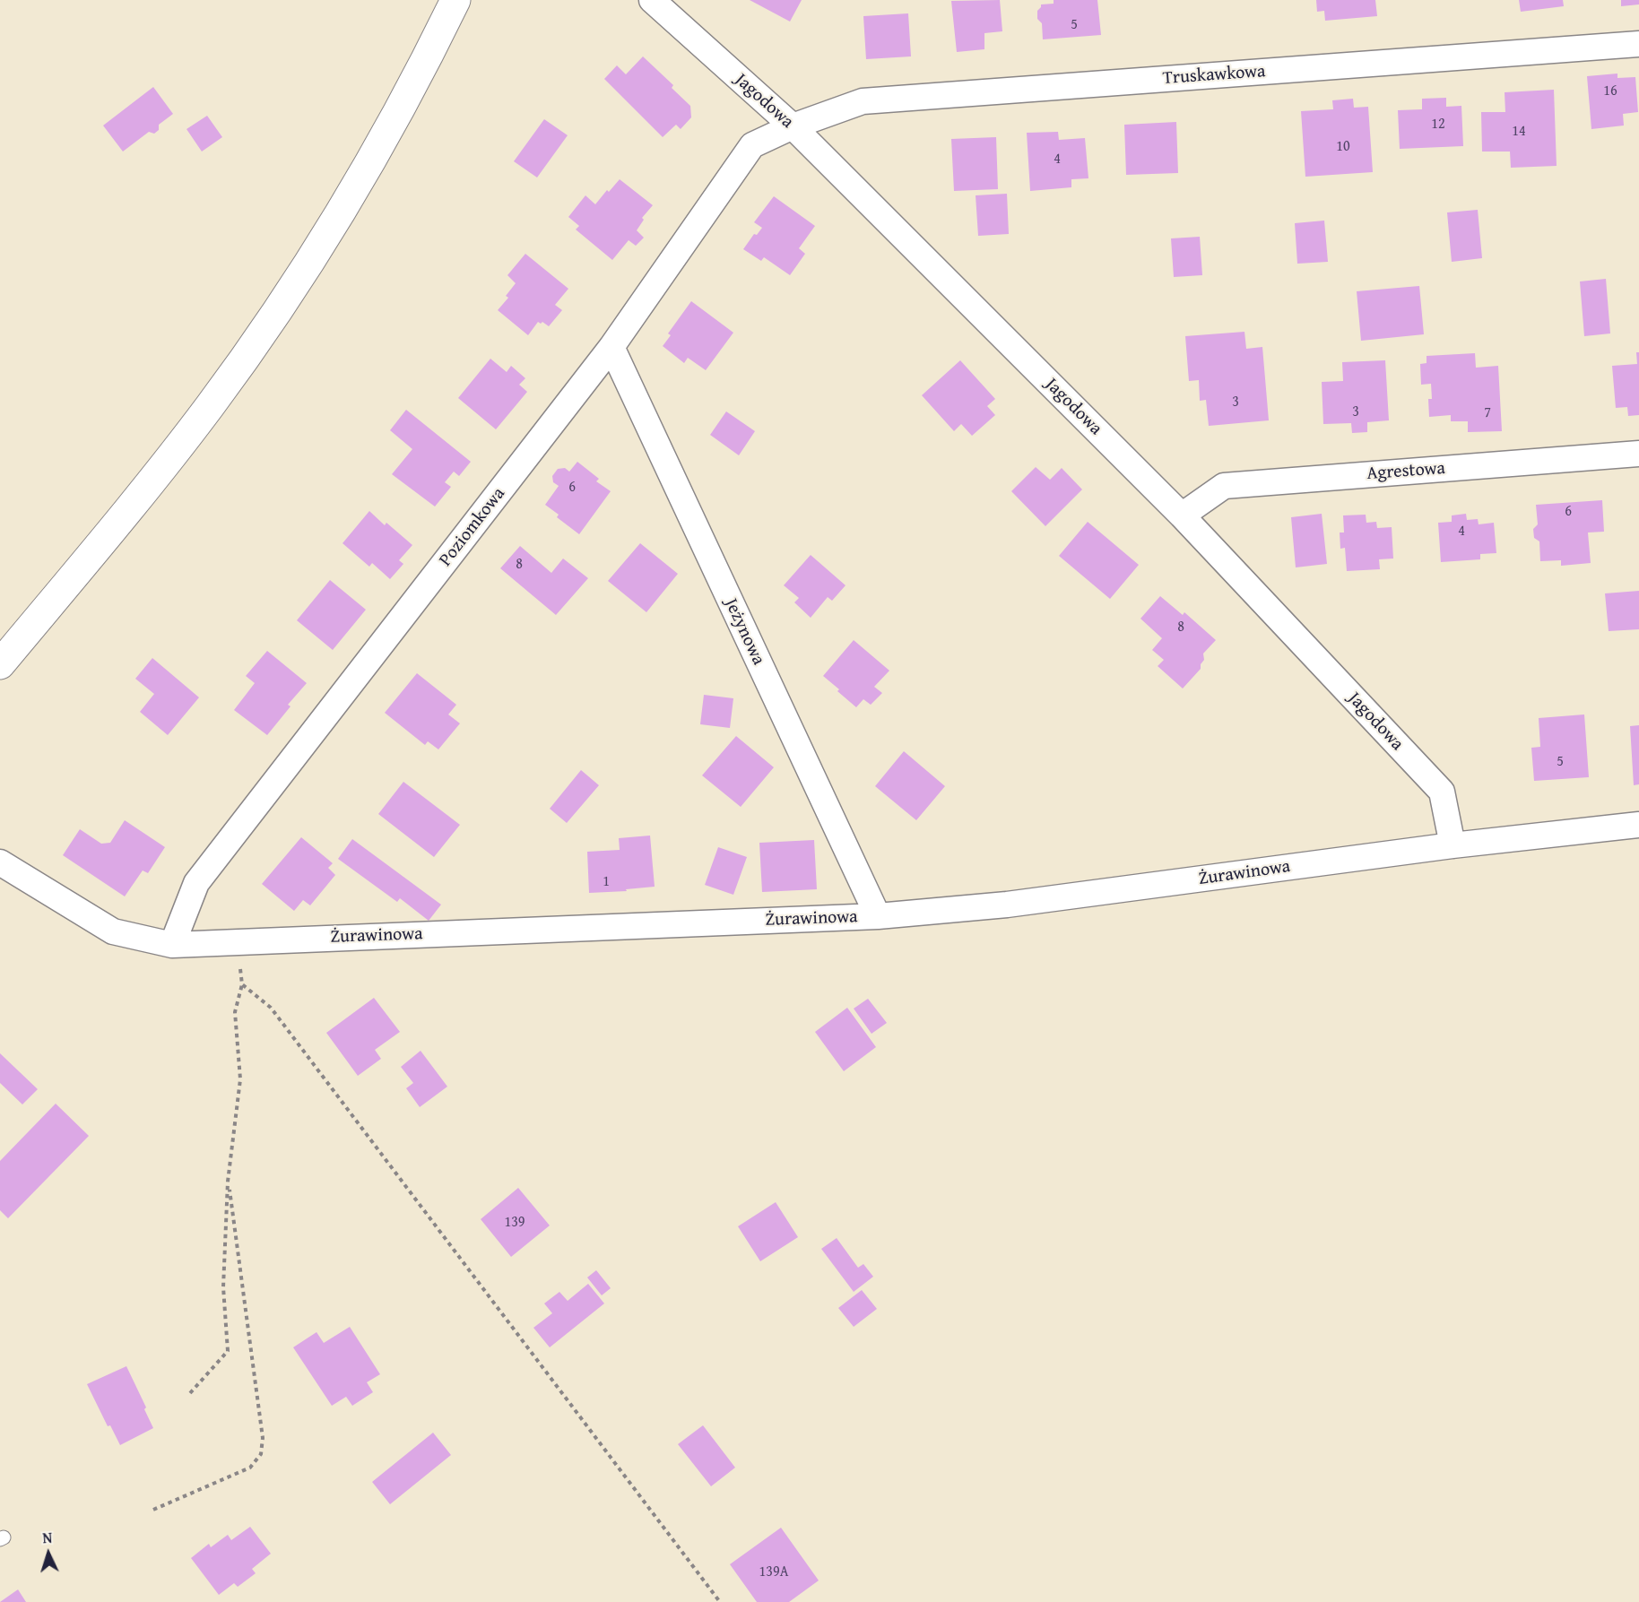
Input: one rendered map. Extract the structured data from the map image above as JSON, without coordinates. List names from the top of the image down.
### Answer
{
  "streets": {
    "street": [
      "Truskawkowa",
      "Jagodowa",
      "Agrestowa",
      "Poziomkowa",
      "Jeżynowa",
      "Żurawinowa"
    ]
  },
  "crossings": [
    ["Truskawkowa", "Jagodowa"],
    ["Truskawkowa", "Poziomkowa"],
    ["Jagodowa", "Agrestowa"],
    ["Jagodowa", "Poziomkowa"],
    ["Jagodowa", "Żurawinowa"],
    ["Poziomkowa", "Jeżynowa"],
    ["Poziomkowa", "Żurawinowa"],
    ["Jeżynowa", "Żurawinowa"]
  ],
  "house_numbers": [
    "5",
    "16",
    "12",
    "14",
    "10",
    "4",
    "3",
    "3",
    "7",
    "6",
    "6",
    "4",
    "8",
    "8",
    "5",
    "1",
    "139",
    "139A"
  ],
  "north": "top"
}
